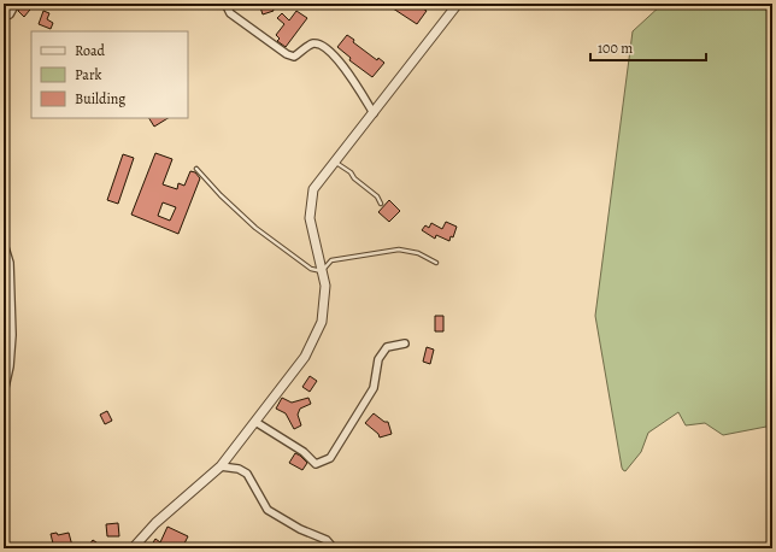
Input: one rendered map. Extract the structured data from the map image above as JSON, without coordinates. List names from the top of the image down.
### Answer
{
  "legend": ["Road", "Park", "Building"],
  "scale_bar": "100 m"
}
